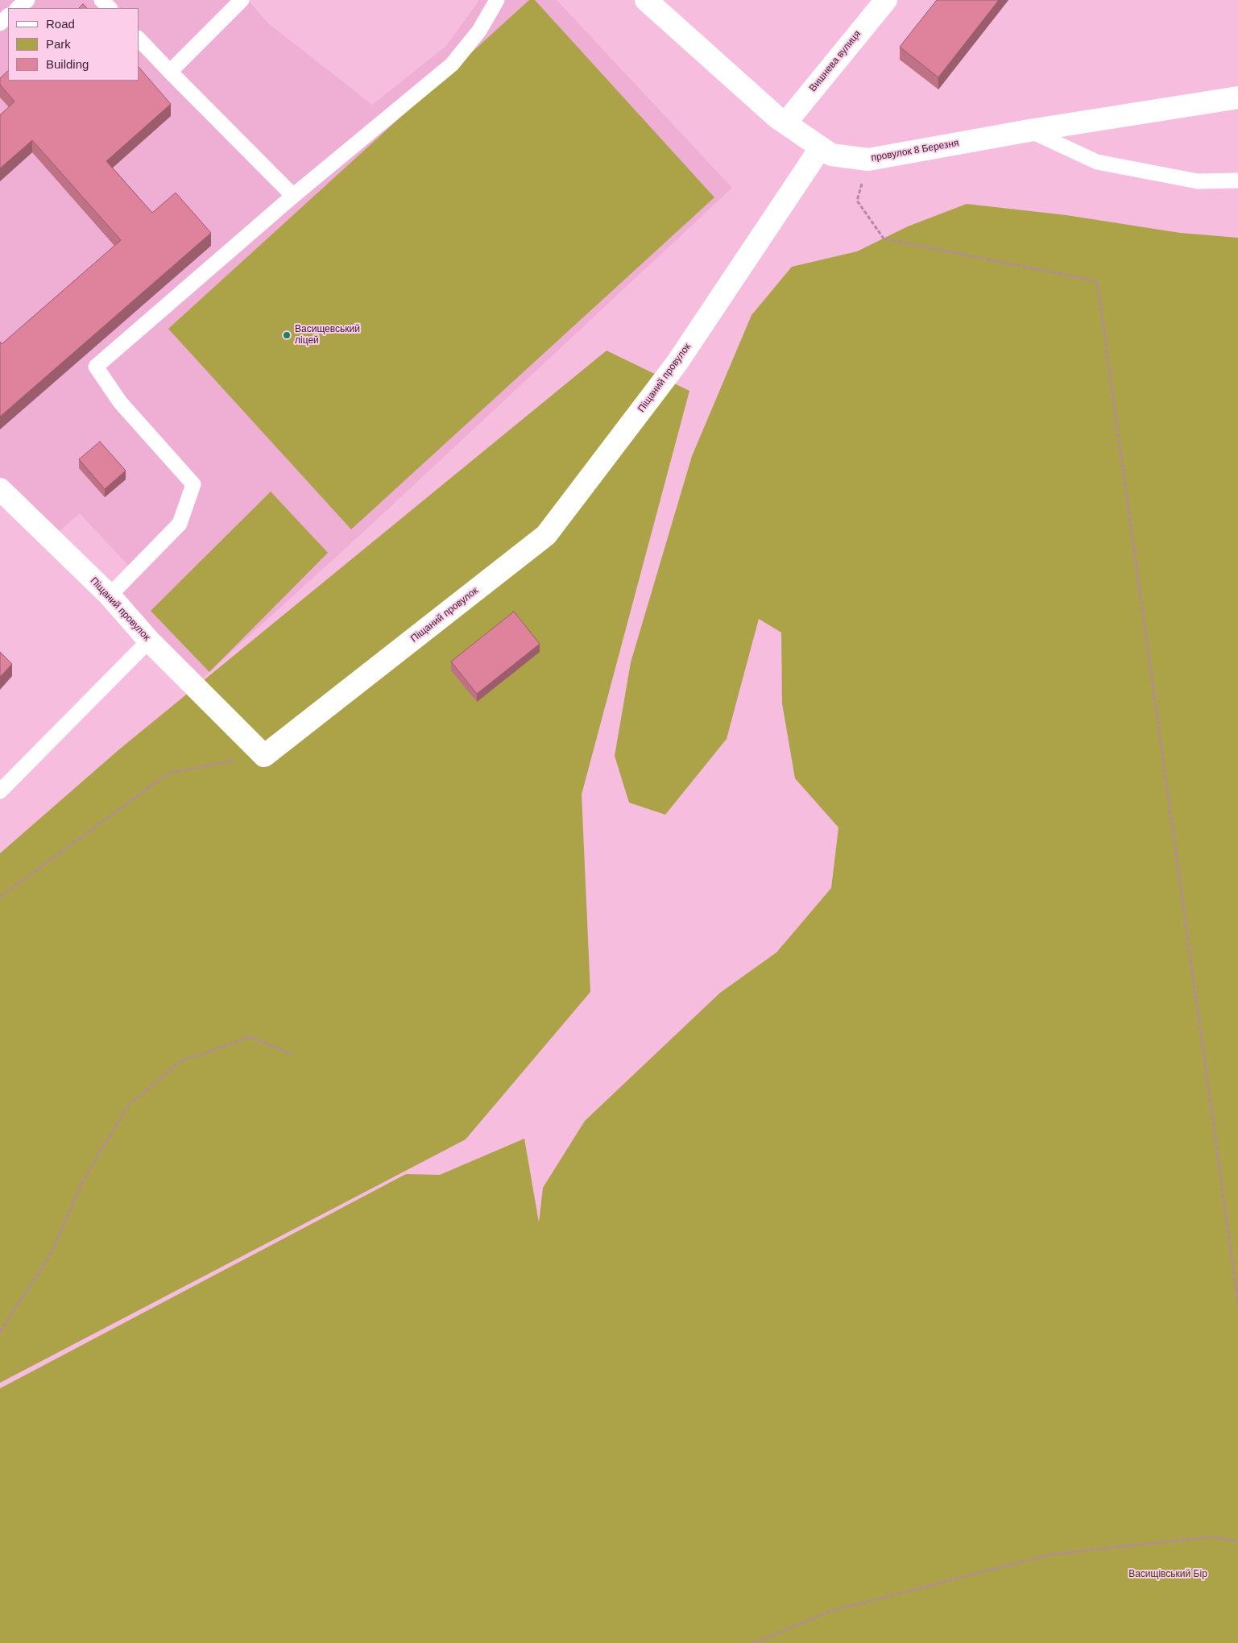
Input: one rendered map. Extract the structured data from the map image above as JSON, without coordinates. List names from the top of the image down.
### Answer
{
  "streets": {
    "street": ["Вишнева вулиця", "провулок 8 Березня", "Піщаний провулок"]
  },
  "crossings": [
    ["Вишнева вулиця", "провулок 8 Березня"],
    ["провулок 8 Березня", "Піщаний провулок"]
  ],
  "parks": ["Васищівський Бір"],
  "places": ["Васищевський ліцей"],
  "legend": ["Road", "Park", "Building"]
}
